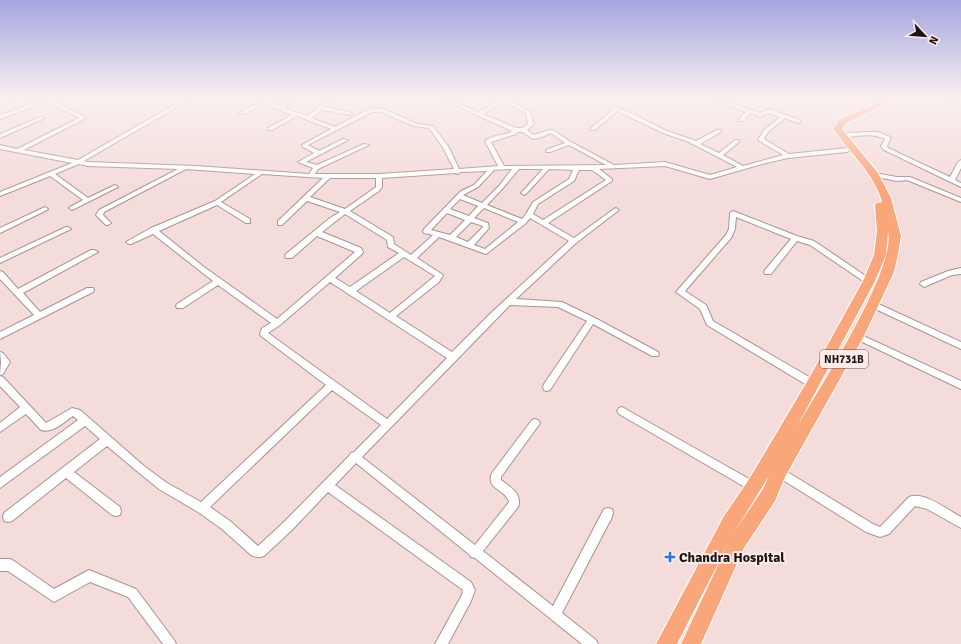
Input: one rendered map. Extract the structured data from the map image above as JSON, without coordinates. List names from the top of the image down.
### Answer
{
  "streets": {
    "highway": ["NH731B"]
  },
  "places": {
    "health": ["Chandra Hospital"]
  },
  "north": "bottom right"
}
